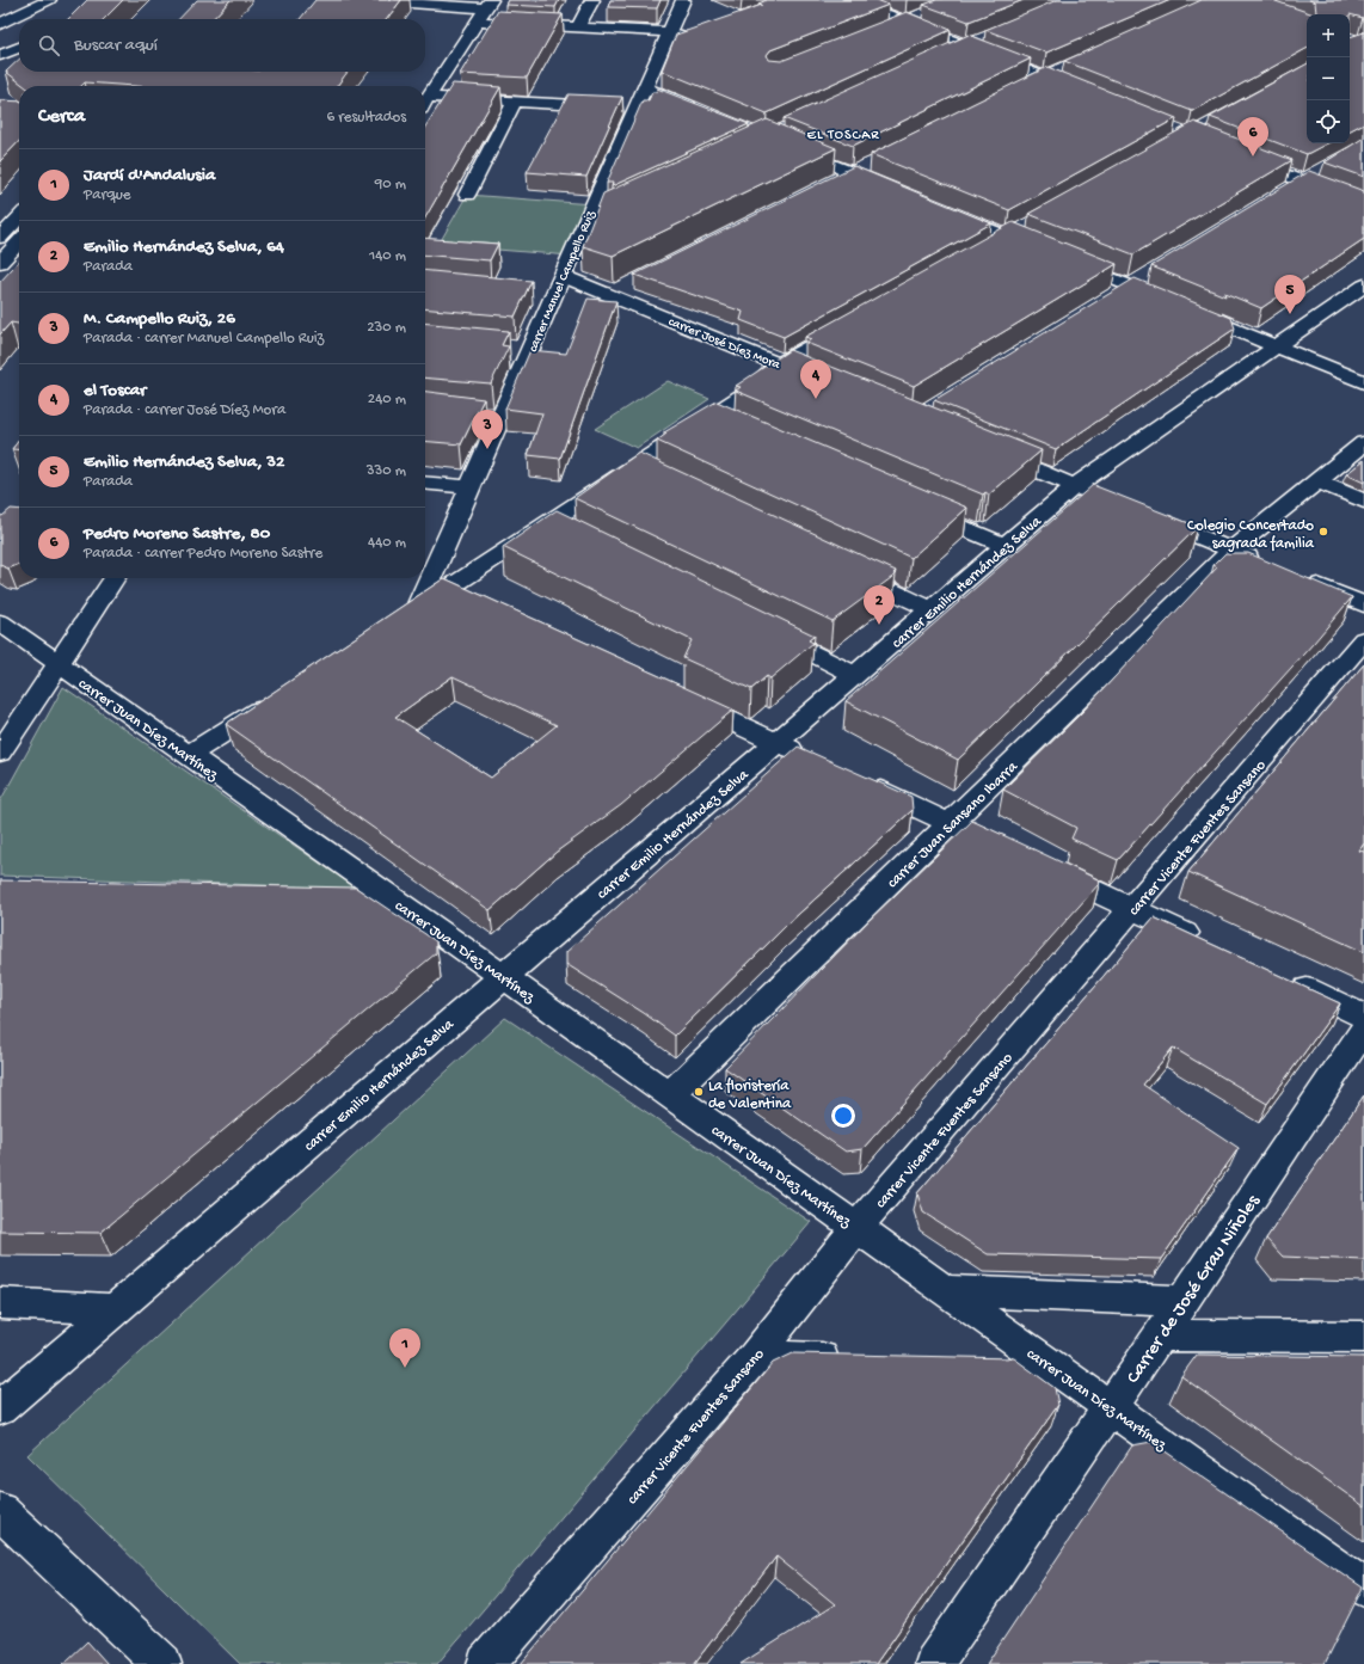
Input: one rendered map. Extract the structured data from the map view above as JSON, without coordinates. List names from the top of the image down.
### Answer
{
  "streets": {
    "street": [
      "carrer Manuel Campello Ruiz",
      "carrer José Díez Mora",
      "carrer Emilio Hernández Selva",
      "carrer Juan Díez Martínez",
      "carrer Juan Sansano Ibarra",
      "carrer Vicente Fuentes Sansano",
      "Carrer de José Grau Niñoles"
    ]
  },
  "crossings": [
    ["carrer Manuel Campello Ruiz", "carrer José Díez Mora"],
    ["carrer Emilio Hernández Selva", "carrer Juan Díez Martínez"],
    ["carrer Juan Díez Martínez", "carrer Juan Sansano Ibarra"],
    ["carrer Juan Díez Martínez", "carrer Vicente Fuentes Sansano"],
    ["carrer Juan Díez Martínez", "Carrer de José Grau Niñoles"]
  ],
  "districts": ["EL TOSCAR"],
  "places": ["Colegio Concertado sagrada familia", "La floristería de Valentina"],
  "page": {
    "map_buttons": ["+", "−"],
    "search": "Buscar aquí",
    "heading": ["Cerca", "6 resultados"],
    "pins": [
      "6",
      "5",
      "4",
      "3",
      "2",
      "1"
    ],
    "list": [
      {
        "mark": "1",
        "name": "Jardí d'Andalusia",
        "note": "Parque",
        "value": "90 m"
      },
      {
        "mark": "2",
        "name": "Emilio Hernández Selva, 64",
        "note": "Parada",
        "value": "140 m"
      },
      {
        "mark": "3",
        "name": "M. Campello Ruiz, 26",
        "note": "Parada · carrer Manuel Campello Ruiz",
        "value": "230 m"
      },
      {
        "mark": "4",
        "name": "el Toscar",
        "note": "Parada · carrer José Díez Mora",
        "value": "240 m"
      },
      {
        "mark": "5",
        "name": "Emilio Hernández Selva, 32",
        "note": "Parada",
        "value": "330 m"
      },
      {
        "mark": "6",
        "name": "Pedro Moreno Sastre, 80",
        "note": "Parada · carrer Pedro Moreno Sastre",
        "value": "440 m"
      }
    ]
  }
}
